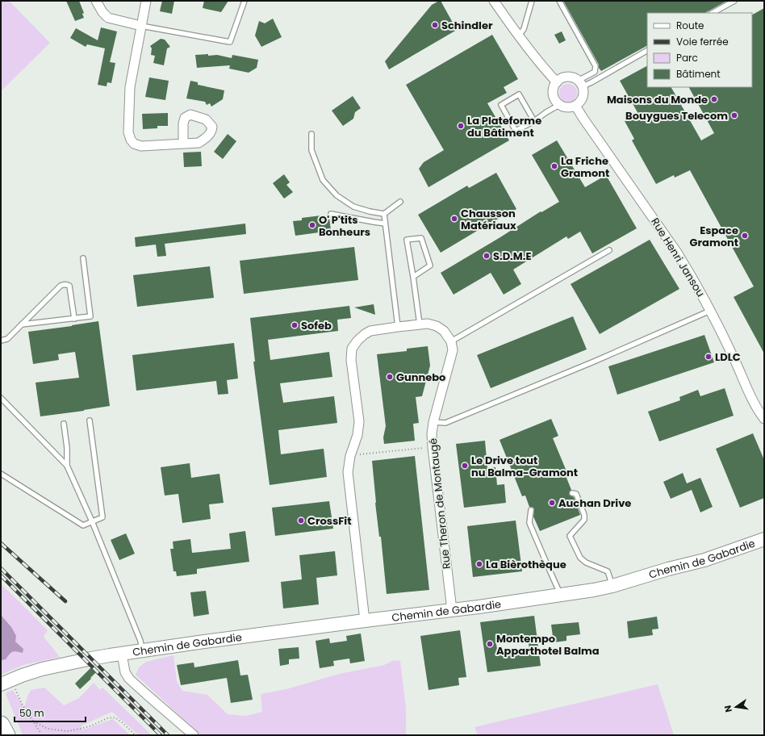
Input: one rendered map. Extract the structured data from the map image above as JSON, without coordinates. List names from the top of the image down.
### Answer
{
  "streets": {
    "street": ["Rue Henri Jansou", "Rue Theron de Montaugé", "Chemin de Gabardie"]
  },
  "crossings": [
    ["Rue Theron de Montaugé", "Chemin de Gabardie"]
  ],
  "places": [
    "Schindler",
    "Maisons du Monde",
    "Bouygues Telecom",
    "La Plateforme du Bâtiment",
    "La Friche Gramont",
    "Chausson Matériaux",
    "O' P'tits Bonheurs",
    "Espace Gramont",
    "S.D.M.E",
    "Sofeb",
    "LDLC",
    "Gunnebo",
    "Le Drive tout nu Balma-Gramont",
    "Auchan Drive",
    "CrossFit",
    "La Bièrothèque",
    "Montempo Apparthotel Balma"
  ],
  "legend": [
    "Route",
    "Voie ferrée",
    "Parc",
    "Bâtiment"
  ],
  "scale_bar": "50 m",
  "north": "left"
}
